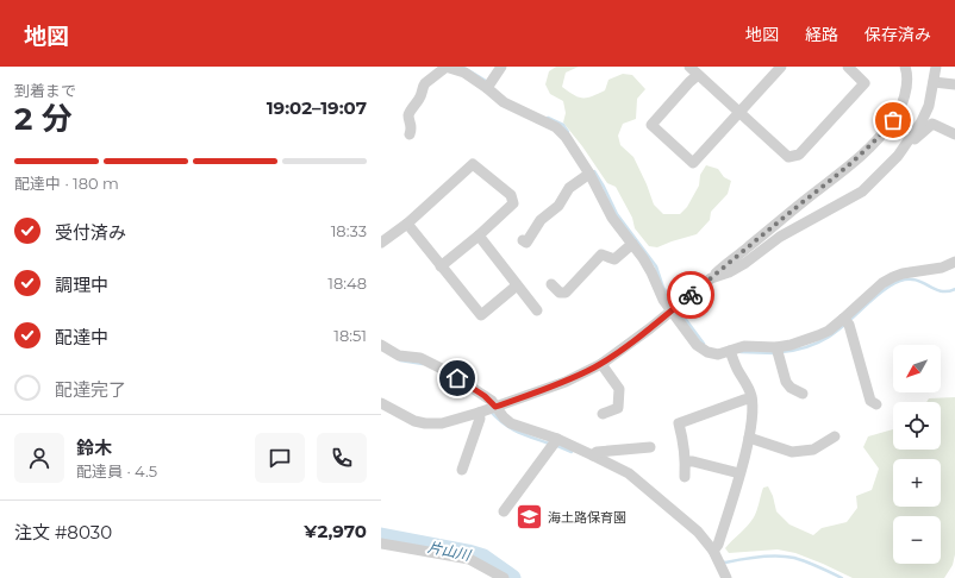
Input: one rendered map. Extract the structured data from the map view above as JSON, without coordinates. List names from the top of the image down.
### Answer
{
  "water": ["片山川"],
  "places": {
    "school or university": ["海土路保育園"]
  },
  "north": "bottom left",
  "page": {
    "header": "地図",
    "nav": ["地図", "経路", "保存済み"],
    "heading": ["2 分", "到着まで", "19:02–19:07"],
    "panel": [
      "鈴木",
      "配達員 · 4.5",
      "注文 #8030",
      "¥2,970"
    ],
    "bar": "配達中 · 180 m",
    "list": [
      ["受付済み", "18:33"],
      ["調理中", "18:48"],
      ["配達中", "18:51"],
      "配達完了"
    ],
    "map_buttons": ["+", "−"]
  }
}
